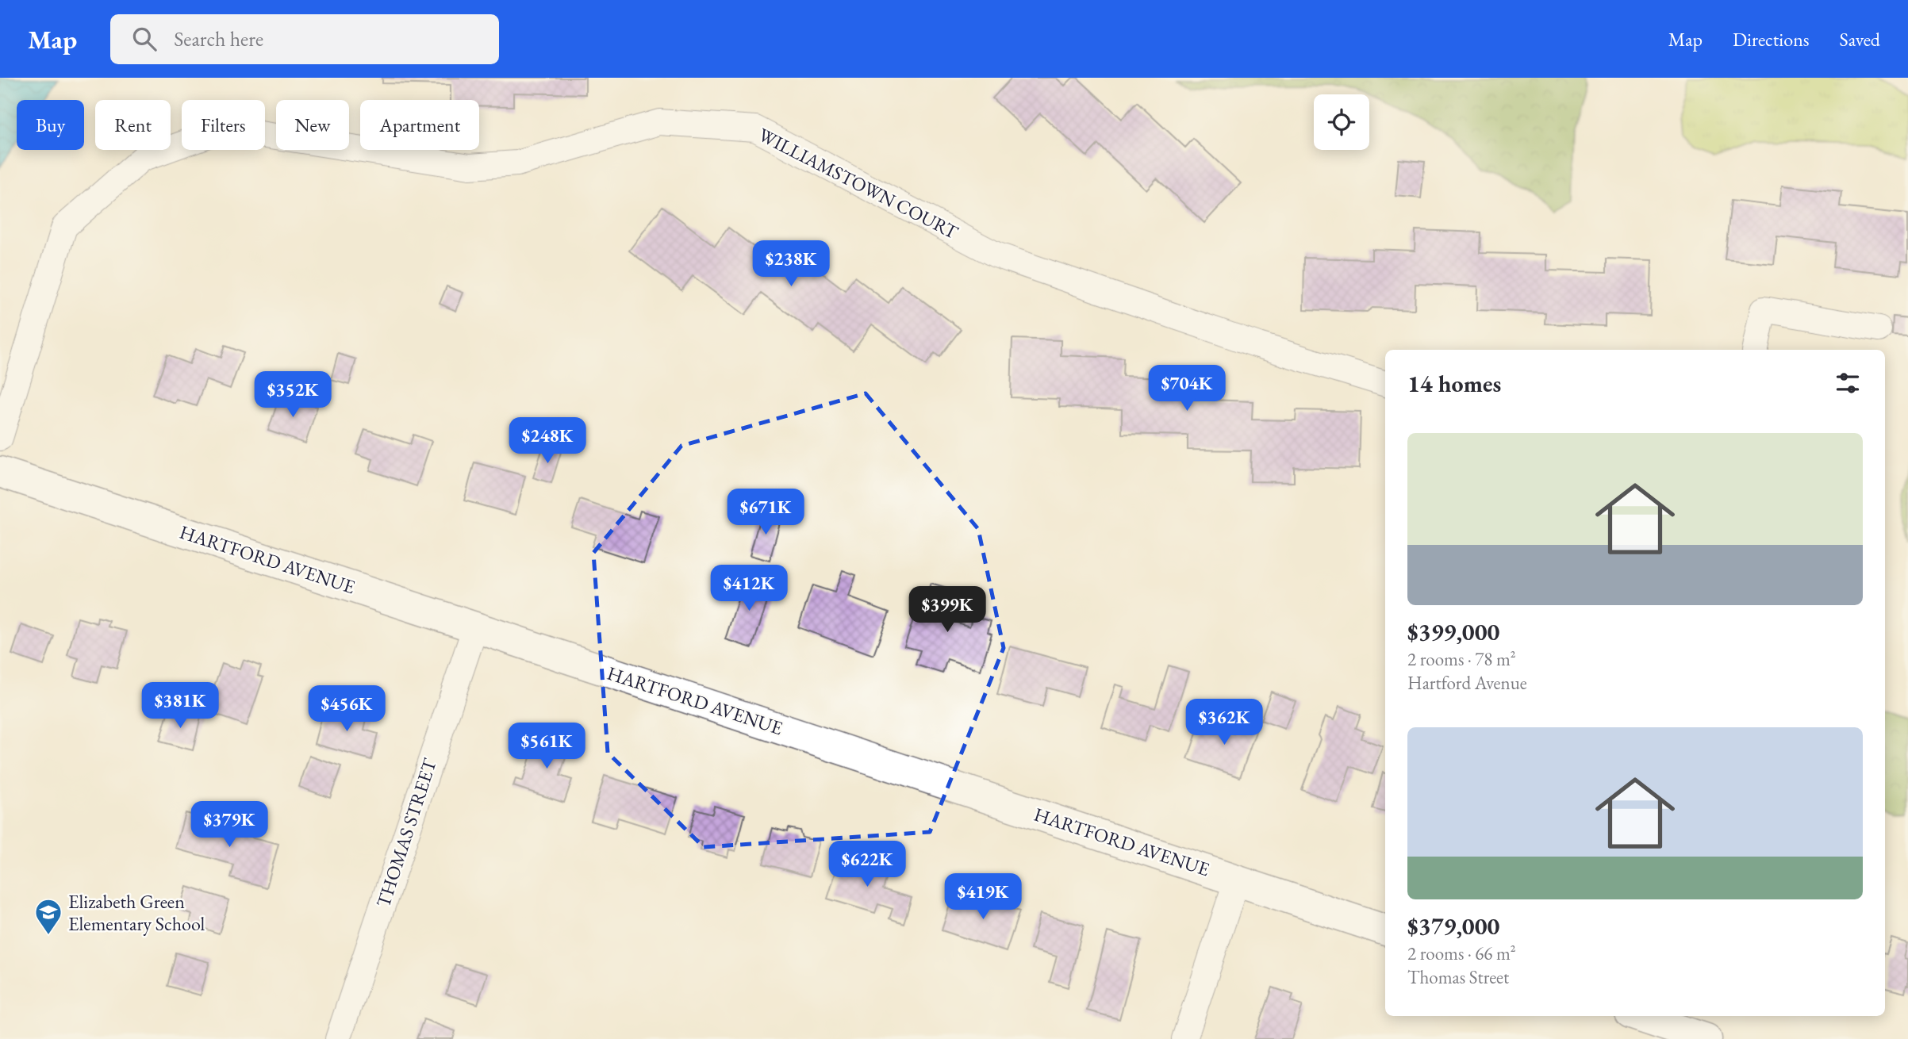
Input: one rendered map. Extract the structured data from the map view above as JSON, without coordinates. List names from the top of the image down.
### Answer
{
  "streets": {
    "main road": ["HARTFORD AVENUE"],
    "street": ["WILLIAMSTOWN COURT", "THOMAS STREET"]
  },
  "crossings": [
    ["HARTFORD AVENUE", "THOMAS STREET"]
  ],
  "places": {
    "school or university": ["Elizabeth Green Elementary School"]
  },
  "page": {
    "header": "Map",
    "search": "Search here",
    "nav": ["Map", "Directions", "Saved"],
    "chip": [
      "Buy",
      "Rent",
      "Filters",
      "New",
      "Apartment"
    ],
    "price": [
      "$238K",
      "$704K",
      "$352K",
      "$248K",
      "$671K",
      "$412K",
      "$399K",
      "$381K",
      "$456K",
      "$362K",
      "$561K",
      "$379K",
      "$622K",
      "$419K"
    ],
    "heading": "14 homes",
    "list": [
      {
        "name": "$399,000",
        "note": "2 rooms · 78 m² · Hartford Avenue"
      },
      {
        "name": "$379,000",
        "note": "2 rooms · 66 m² · Thomas Street"
      }
    ]
  }
}
